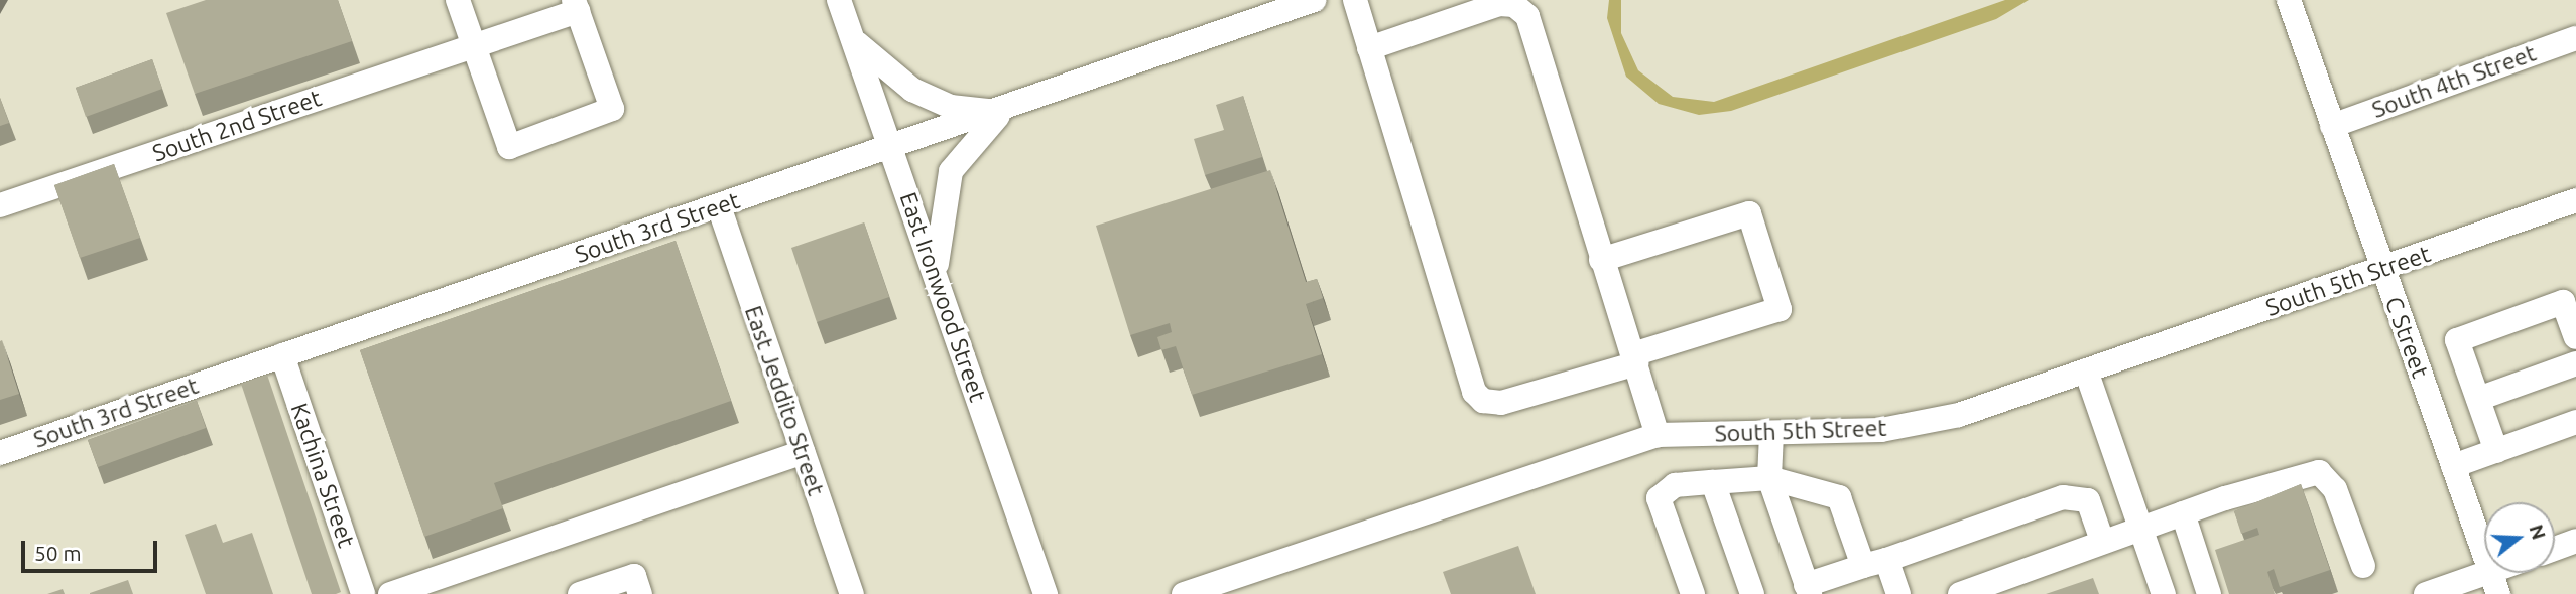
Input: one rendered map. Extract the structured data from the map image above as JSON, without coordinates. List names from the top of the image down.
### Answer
{
  "streets": {
    "street": [
      "South 4th Street",
      "South 2nd Street",
      "South 3rd Street",
      "South 5th Street",
      "East Ironwood Street",
      "C Street",
      "East Jeddito Street",
      "Kachina Street"
    ]
  },
  "crossings": [
    ["South 4th Street", "C Street"],
    ["South 3rd Street", "East Ironwood Street"],
    ["South 3rd Street", "East Jeddito Street"],
    ["South 3rd Street", "Kachina Street"],
    ["South 5th Street", "C Street"]
  ],
  "scale_bar": "50 m",
  "north": "right"
}
